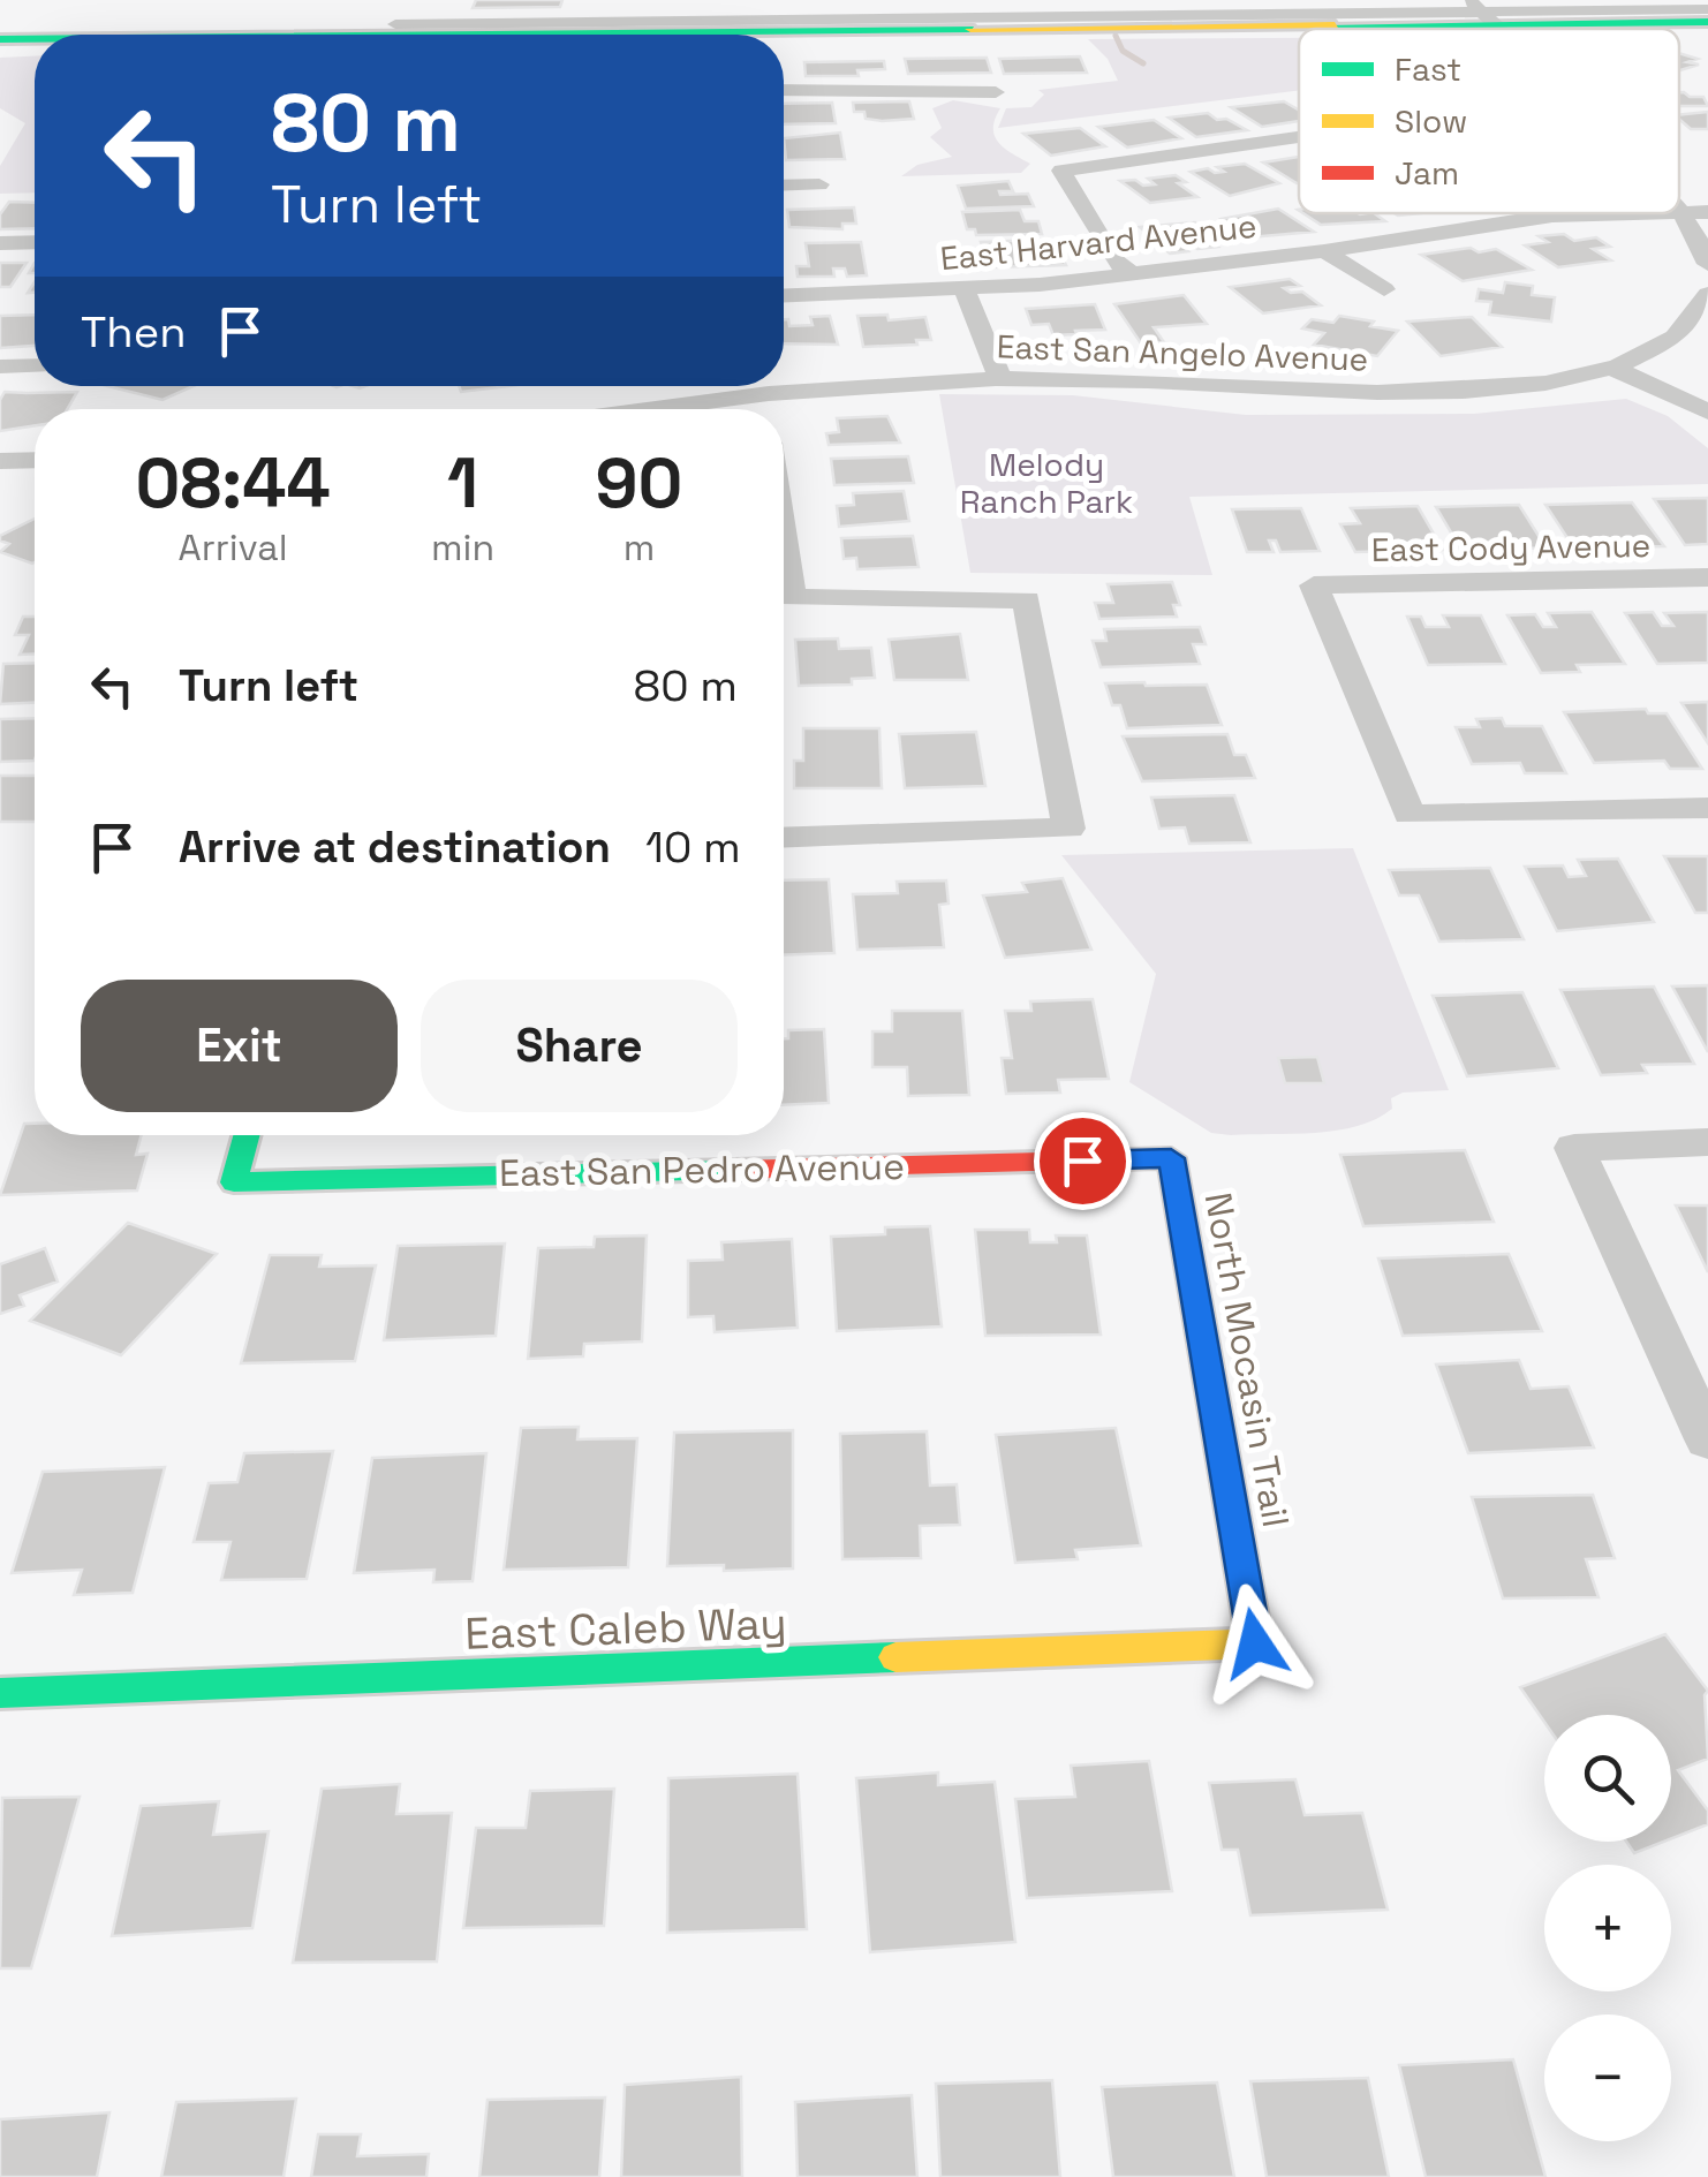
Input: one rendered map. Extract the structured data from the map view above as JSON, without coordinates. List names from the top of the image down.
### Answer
{
  "streets": {
    "main road": ["East San Pedro Avenue", "North Mocasin Trail", "East Caleb Way"],
    "street": ["East Harvard Avenue", "East San Angelo Avenue", "East Cody Avenue"]
  },
  "crossings": [
    ["East San Pedro Avenue", "North Mocasin Trail"],
    ["North Mocasin Trail", "East Caleb Way"]
  ],
  "parks": ["Melody Ranch Park"],
  "legend": ["Fast", "Slow", "Jam"],
  "page": {
    "turn": ["80 m", "Turn left"],
    "then": "Then",
    "eta": [
      "08:44",
      "Arrival",
      "1",
      "min",
      "90",
      "m"
    ],
    "list": [
      {
        "name": "Turn left",
        "value": "80 m"
      },
      {
        "name": "Arrive at destination",
        "value": "10 m"
      }
    ],
    "buttons": ["Exit", "Share"],
    "map_buttons": ["+", "−"]
  }
}
